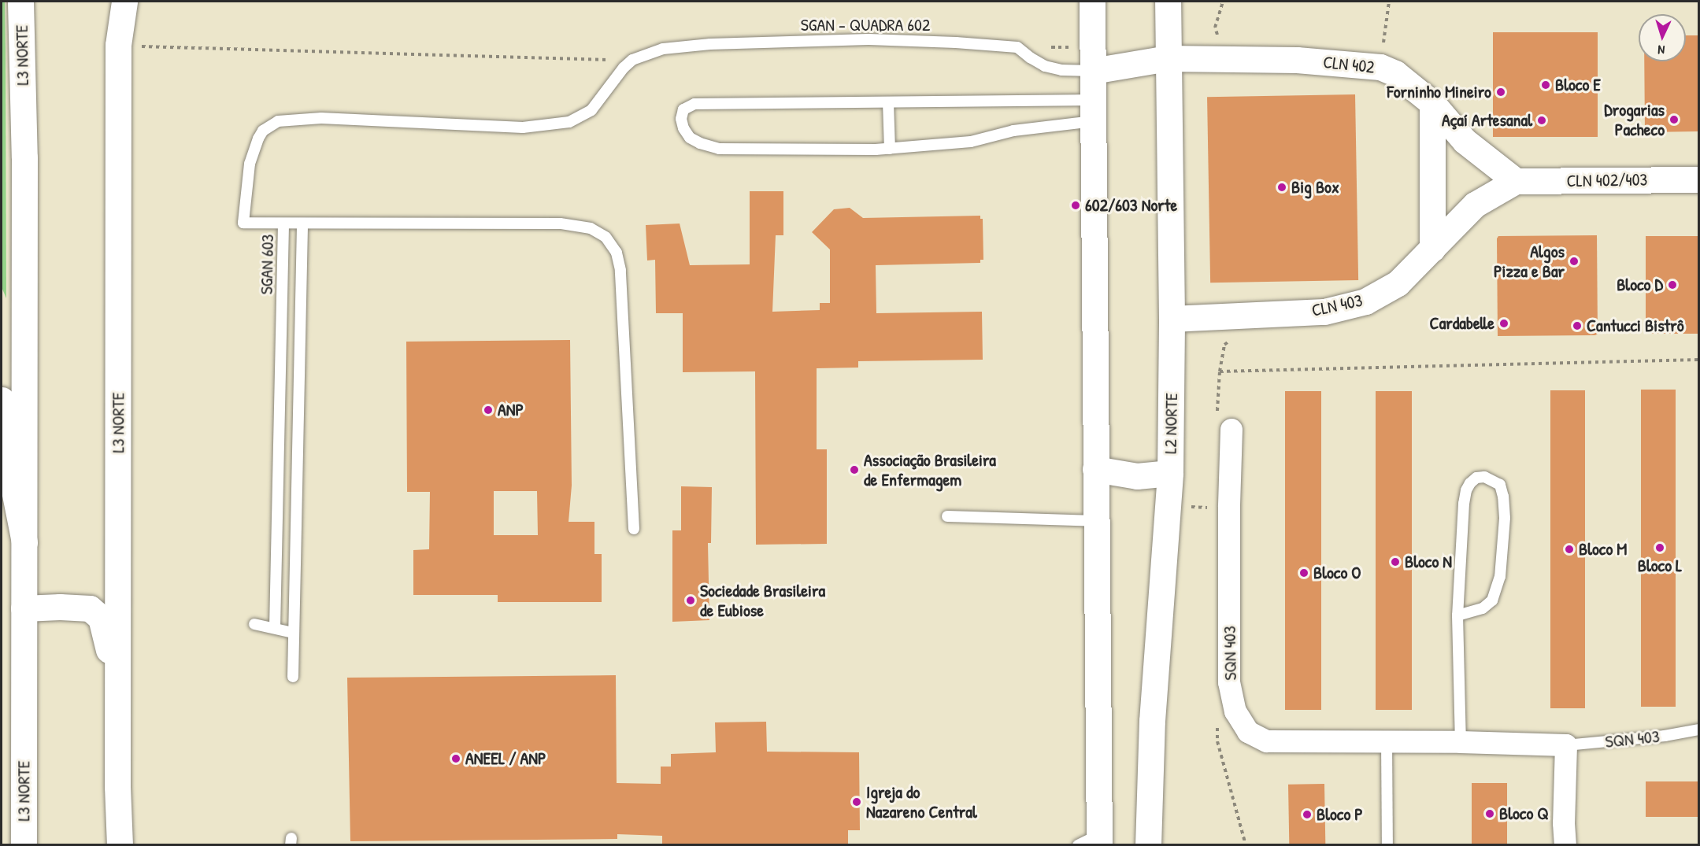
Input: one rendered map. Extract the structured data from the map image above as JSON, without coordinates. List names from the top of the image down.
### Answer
{
  "streets": {
    "main road": [
      "L3 NORTE",
      "CLN 402",
      "CLN 402/403",
      "CLN 403",
      "L2 NORTE"
    ],
    "street": ["SQN 403"],
    "lane": ["SGAN - QUADRA 602", "SGAN 603"]
  },
  "crossings": [
    ["CLN 402", "CLN 402/403"],
    ["CLN 402", "CLN 403"],
    ["CLN 402", "L2 NORTE"],
    ["CLN 402/403", "CLN 403"],
    ["CLN 403", "L2 NORTE"]
  ],
  "places": [
    "Bloco E",
    "Forninho Mineiro",
    "Drogarias Pacheco",
    "Açaí Artesanal",
    "Big Box",
    "602/603 Norte",
    "Algos Pizza e Bar",
    "Bloco D",
    "Cardabelle",
    "Cantucci Bistrô",
    "ANP",
    "Associação Brasileira de Enfermagem",
    "Bloco L",
    "Bloco M",
    "Bloco N",
    "Bloco O",
    "Sociedade Brasileira de Eubiose",
    "ANEEL / ANP",
    "Igreja do Nazareno Central",
    "Bloco Q",
    "Bloco P"
  ],
  "north": "bottom"
}
